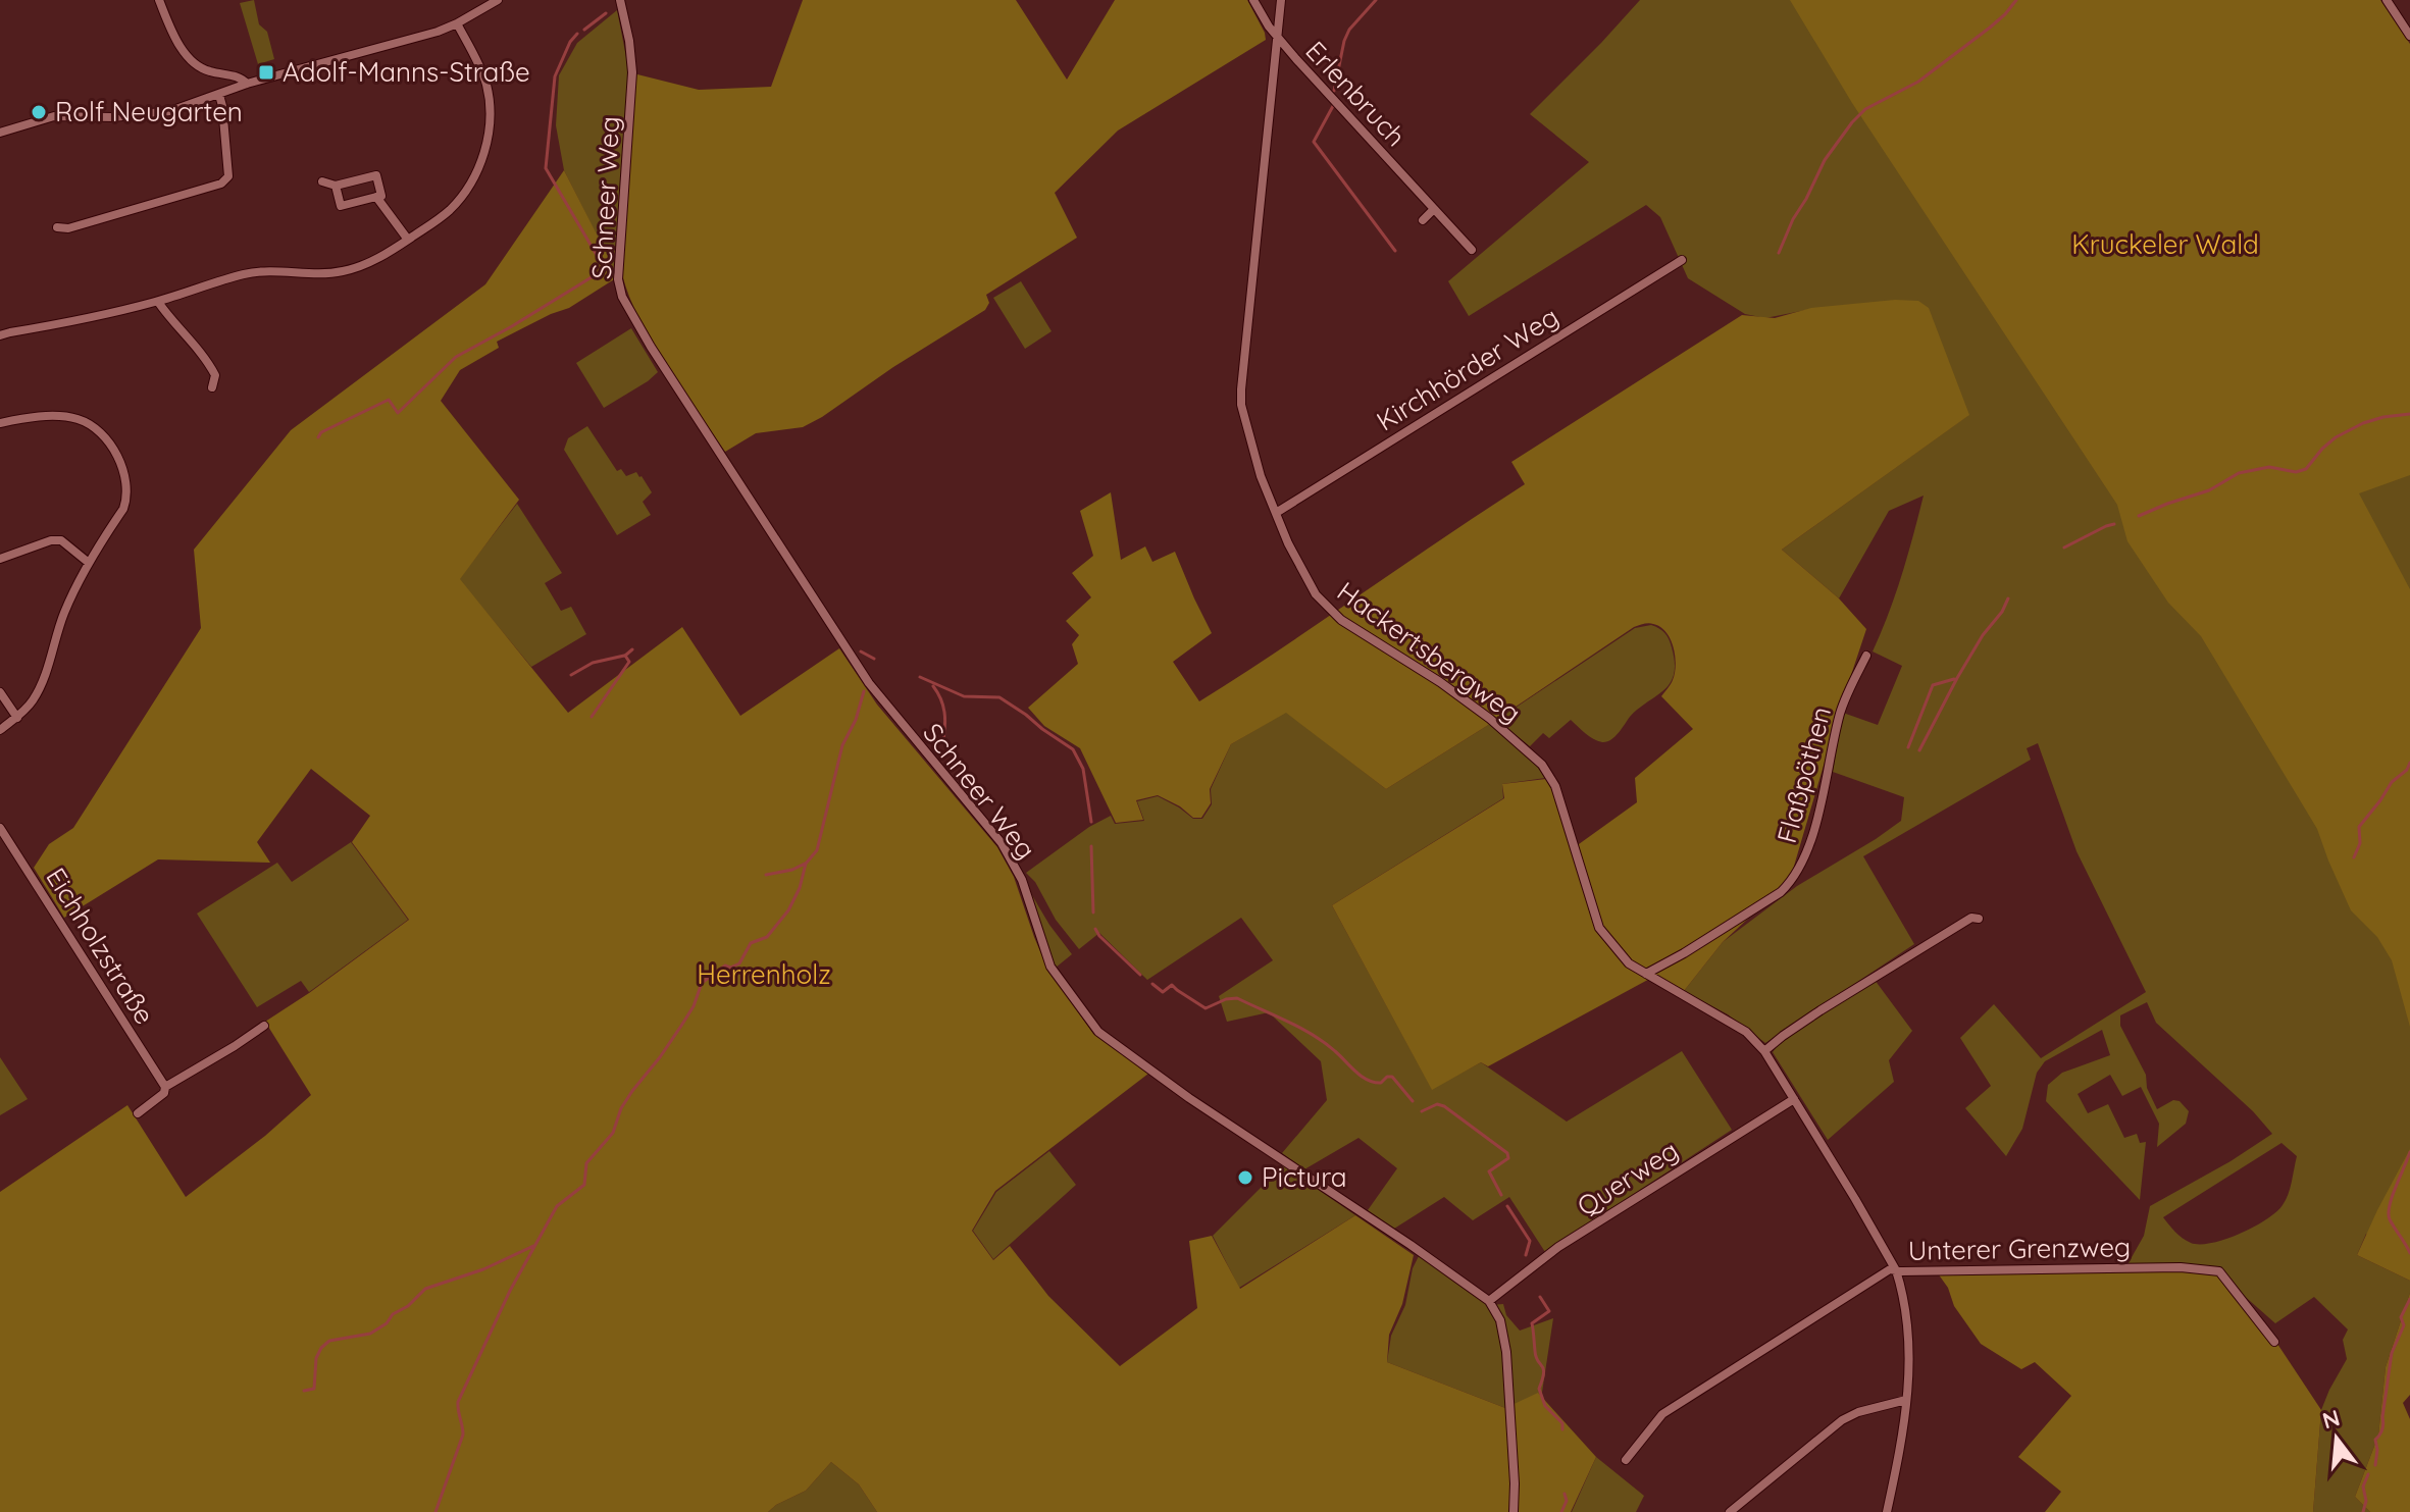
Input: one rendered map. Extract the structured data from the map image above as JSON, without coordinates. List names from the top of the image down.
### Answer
{
  "streets": {
    "street": [
      "Erlenbruch",
      "Schneer Weg",
      "Kirchhörder Weg",
      "Hackertsbergweg",
      "Flaßpöthen",
      "Eichholzstraße",
      "Querweg",
      "Unterer Grenzweg"
    ]
  },
  "crossings": [
    ["Erlenbruch", "Hackertsbergweg"],
    ["Schneer Weg", "Querweg"],
    ["Kirchhörder Weg", "Hackertsbergweg"],
    ["Hackertsbergweg", "Flaßpöthen"],
    ["Hackertsbergweg", "Querweg"],
    ["Hackertsbergweg", "Unterer Grenzweg"]
  ],
  "parks": ["Kruckeler Wald", "Herrenholz"],
  "places": {
    "transit": ["Adolf-Manns-Straße"],
    "other": ["Rolf Neugarten", "Pictura"]
  },
  "north": "top"
}
